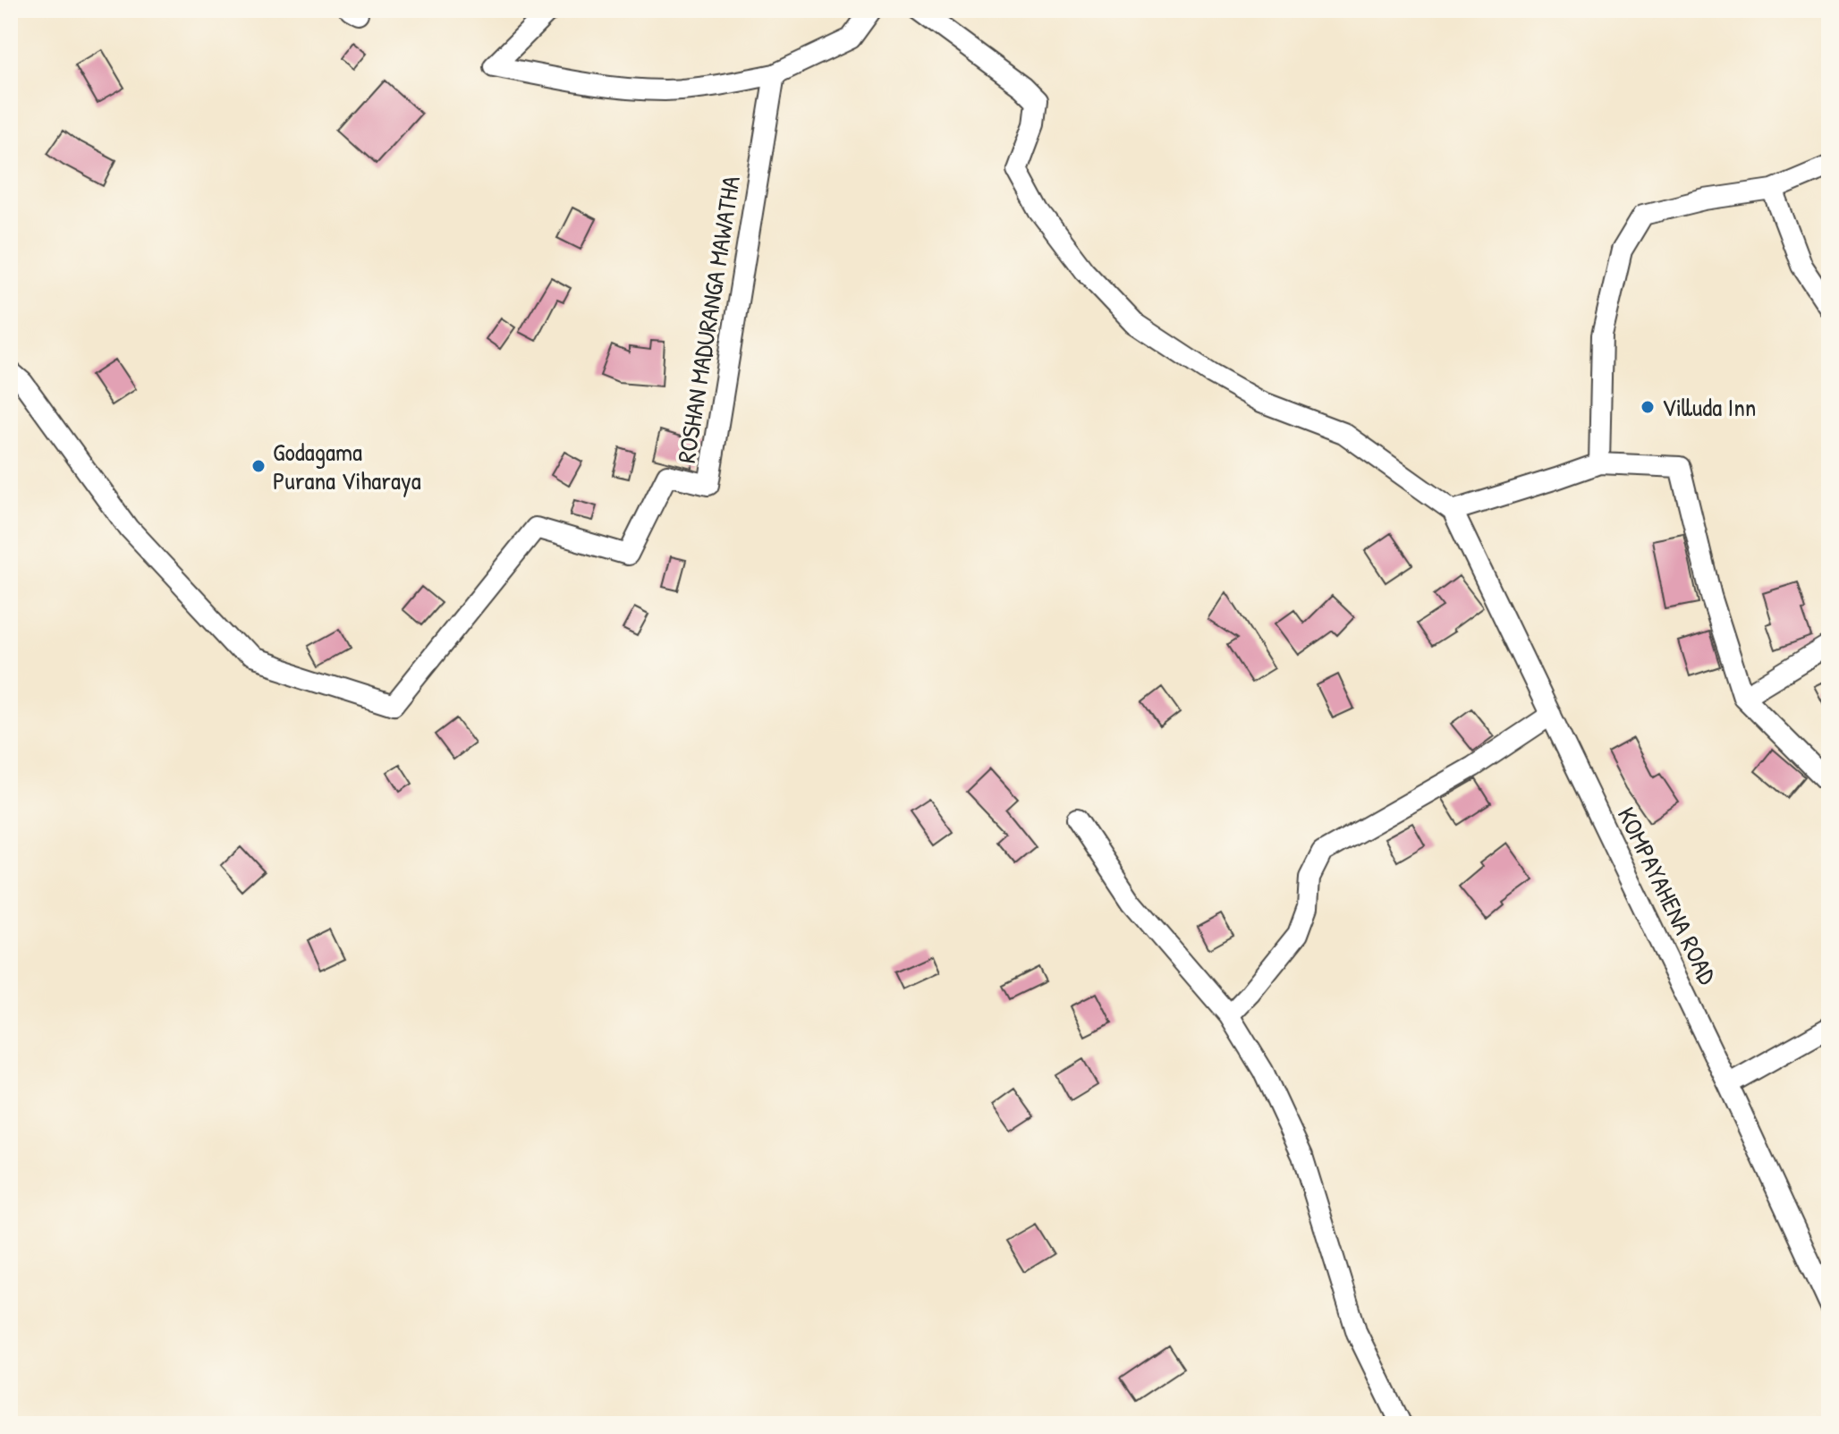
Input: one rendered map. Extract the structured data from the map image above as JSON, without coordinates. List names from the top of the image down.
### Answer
{
  "streets": {
    "street": ["ROSHAN MADURANGA MAWATHA", "KOMPAYAHENA ROAD"]
  },
  "places": ["Villuda Inn", "Godagama Purana Viharaya"]
}
